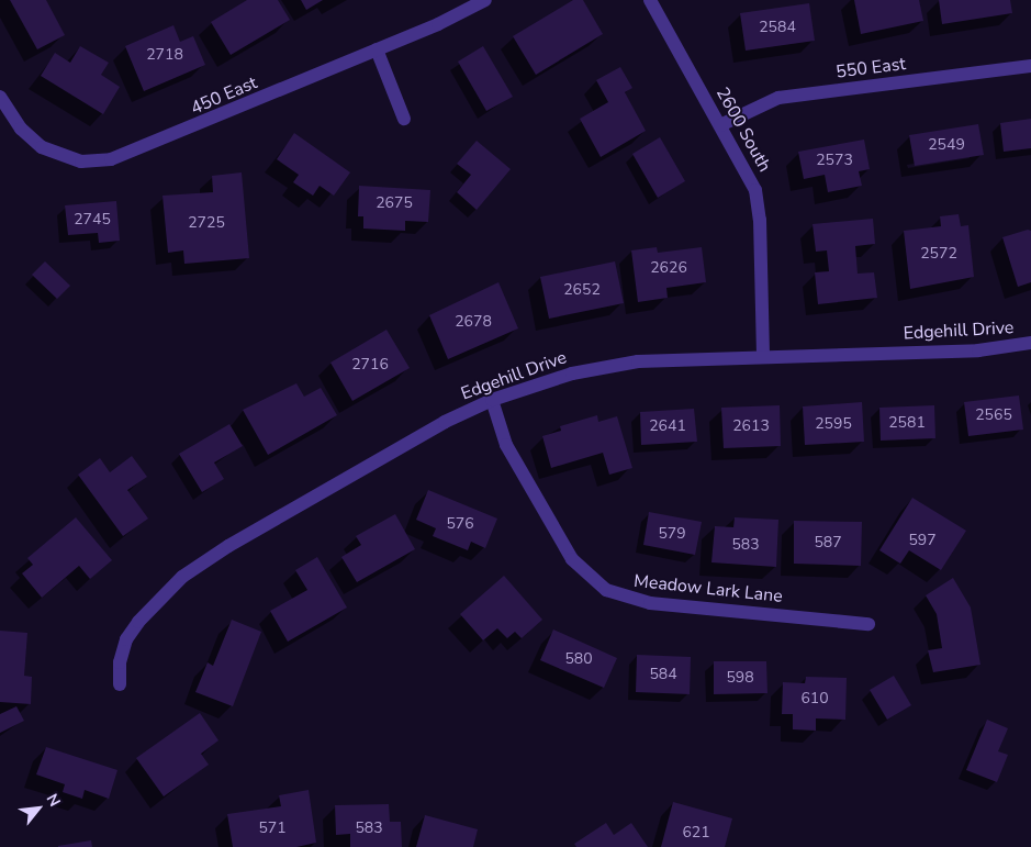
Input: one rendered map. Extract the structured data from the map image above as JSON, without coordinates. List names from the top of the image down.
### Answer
{
  "streets": {
    "street": [
      "550 East",
      "450 East",
      "2600 South",
      "Edgehill Drive",
      "Meadow Lark Lane"
    ]
  },
  "crossings": [
    ["550 East", "2600 South"],
    ["2600 South", "Edgehill Drive"],
    ["Edgehill Drive", "Meadow Lark Lane"]
  ],
  "house_numbers": [
    "2584",
    "2718",
    "2549",
    "2573",
    "2675",
    "2745",
    "2725",
    "2572",
    "2626",
    "2652",
    "2678",
    "2716",
    "2565",
    "2581",
    "2595",
    "2641",
    "2613",
    "576",
    "579",
    "597",
    "587",
    "583",
    "580",
    "584",
    "598",
    "610",
    "571",
    "583",
    "621"
  ],
  "north": "top right"
}
